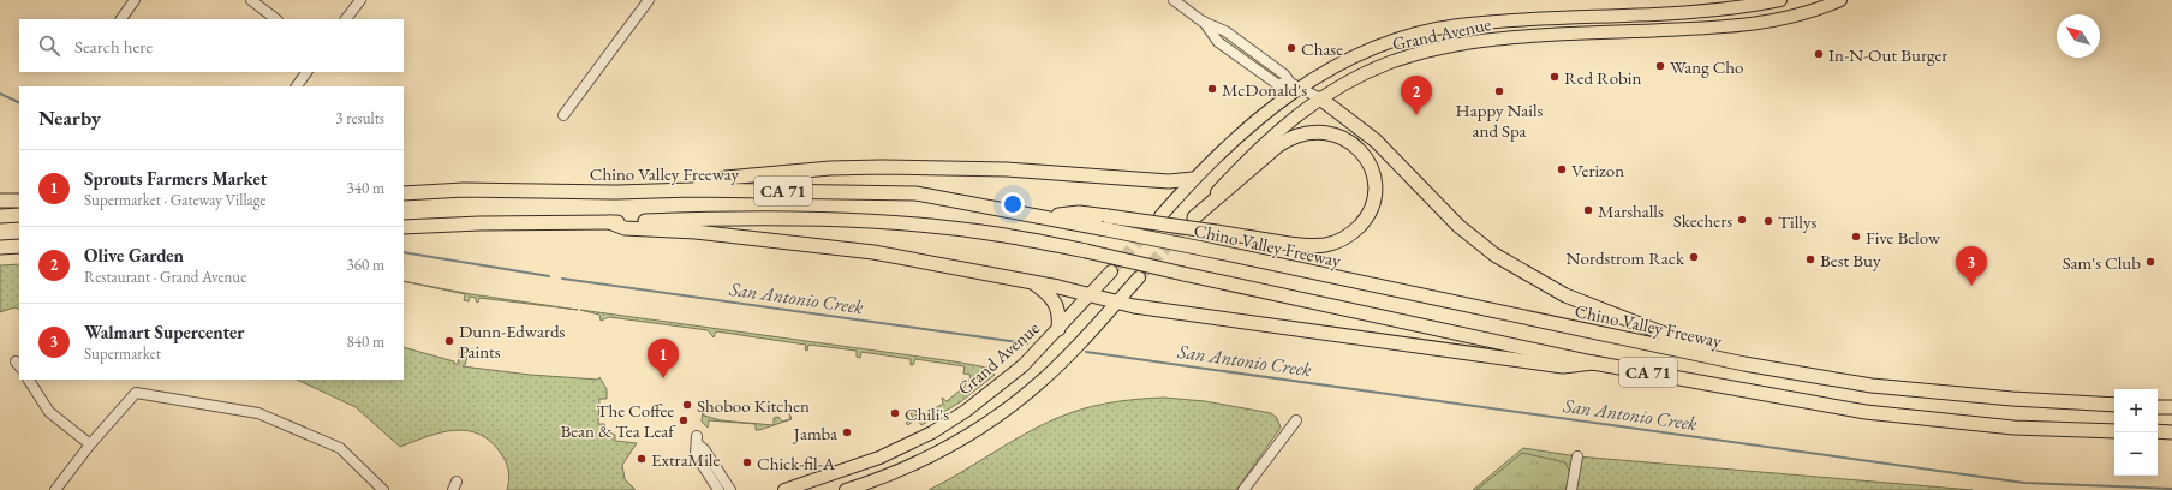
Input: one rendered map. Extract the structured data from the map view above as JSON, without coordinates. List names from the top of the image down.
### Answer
{
  "streets": {
    "highway": ["Chino Valley Freeway", "CA 71"],
    "main road": ["Grand Avenue"]
  },
  "water": ["San Antonio Creek"],
  "places": [
    "Chase",
    "In-N-Out Burger",
    "Wang Cho",
    "Red Robin",
    "McDonald's",
    "Happy Nails and Spa",
    "Verizon",
    "Marshalls",
    "Skechers",
    "Tillys",
    "Five Below",
    "Nordstrom Rack",
    "Best Buy",
    "Sam's Club",
    "Dunn-Edwards Paints",
    "Shoboo Kitchen",
    "Chili's",
    "The Coffee Bean & Tea Leaf",
    "Jamba",
    "ExtraMile",
    "Chick-fil-A"
  ],
  "north": "top left",
  "page": {
    "search": "Search here",
    "pins": ["2", "3", "1"],
    "heading": ["Nearby", "3 results"],
    "list": [
      {
        "mark": "1",
        "name": "Sprouts Farmers Market",
        "note": "Supermarket · Gateway Village",
        "value": "340 m"
      },
      {
        "mark": "2",
        "name": "Olive Garden",
        "note": "Restaurant · Grand Avenue",
        "value": "360 m"
      },
      {
        "mark": "3",
        "name": "Walmart Supercenter",
        "note": "Supermarket",
        "value": "840 m"
      }
    ],
    "map_buttons": ["+", "−"]
  }
}
